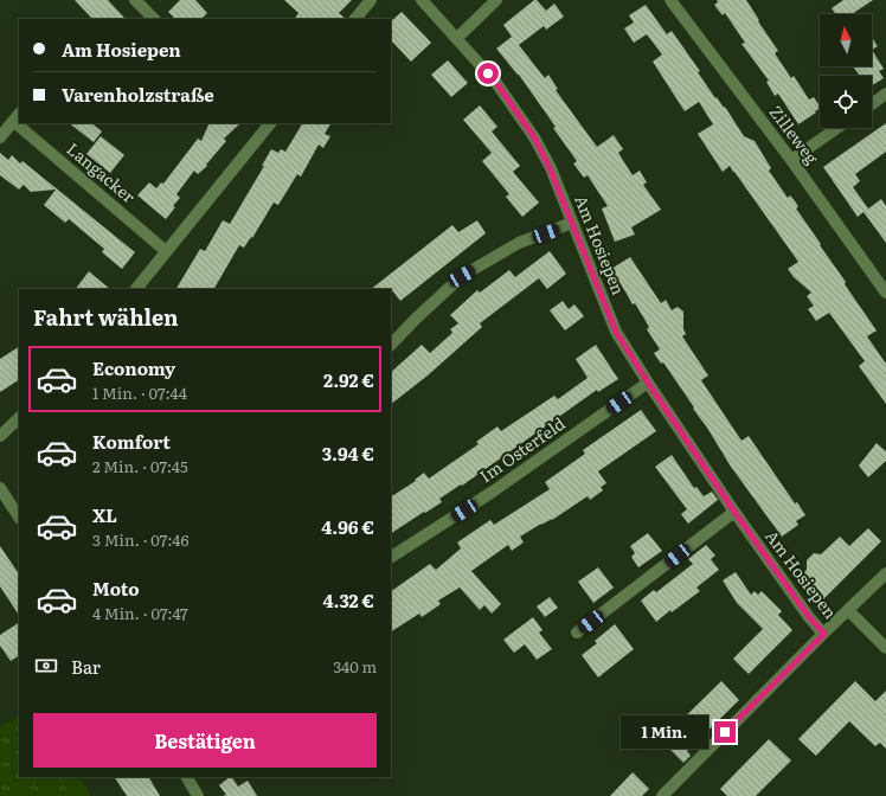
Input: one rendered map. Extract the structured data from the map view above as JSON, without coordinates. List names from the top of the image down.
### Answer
{
  "streets": {
    "street": [
      "Zilleweg",
      "Langacker",
      "Am Hosiepen",
      "Im Osterfeld"
    ]
  },
  "crossings": [
    ["Am Hosiepen", "Im Osterfeld"]
  ],
  "north": "top",
  "page": {
    "banner": ["Am Hosiepen", "Varenholzstraße"],
    "heading": "Fahrt wählen",
    "list": [
      {
        "name": "Economy",
        "note": "1 Min. · 07:44",
        "value": "2.92 €"
      },
      {
        "name": "Komfort",
        "note": "2 Min. · 07:45",
        "value": "3.94 €"
      },
      {
        "name": "XL",
        "note": "3 Min. · 07:46",
        "value": "4.96 €"
      },
      {
        "name": "Moto",
        "note": "4 Min. · 07:47",
        "value": "4.32 €"
      }
    ],
    "pay": ["Bar", "340 m"],
    "buttons": "Bestätigen",
    "bubble": "1 Min."
  }
}
